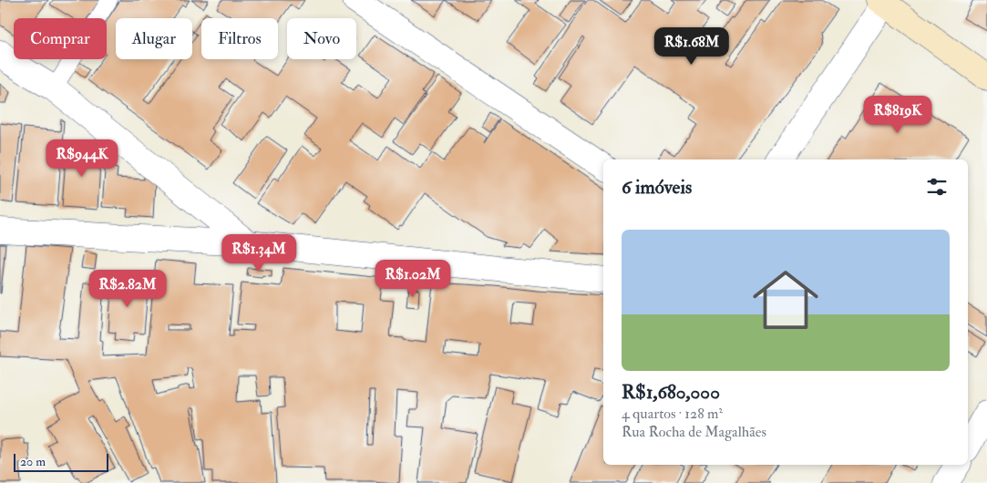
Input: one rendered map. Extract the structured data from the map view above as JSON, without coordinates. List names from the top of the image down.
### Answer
{
  "scale_bar": "20 m",
  "page": {
    "chip": [
      "Comprar",
      "Alugar",
      "Filtros",
      "Novo"
    ],
    "price": [
      "R$1.68M",
      "R$819K",
      "R$944K",
      "R$1.34M",
      "R$1.02M",
      "R$2.82M"
    ],
    "heading": "6 imóveis",
    "list": [
      {
        "name": "R$1,680,000",
        "note": "4 quartos · 128 m² · Rua Rocha de Magalhães"
      }
    ],
    "scale": "20 m"
  }
}
